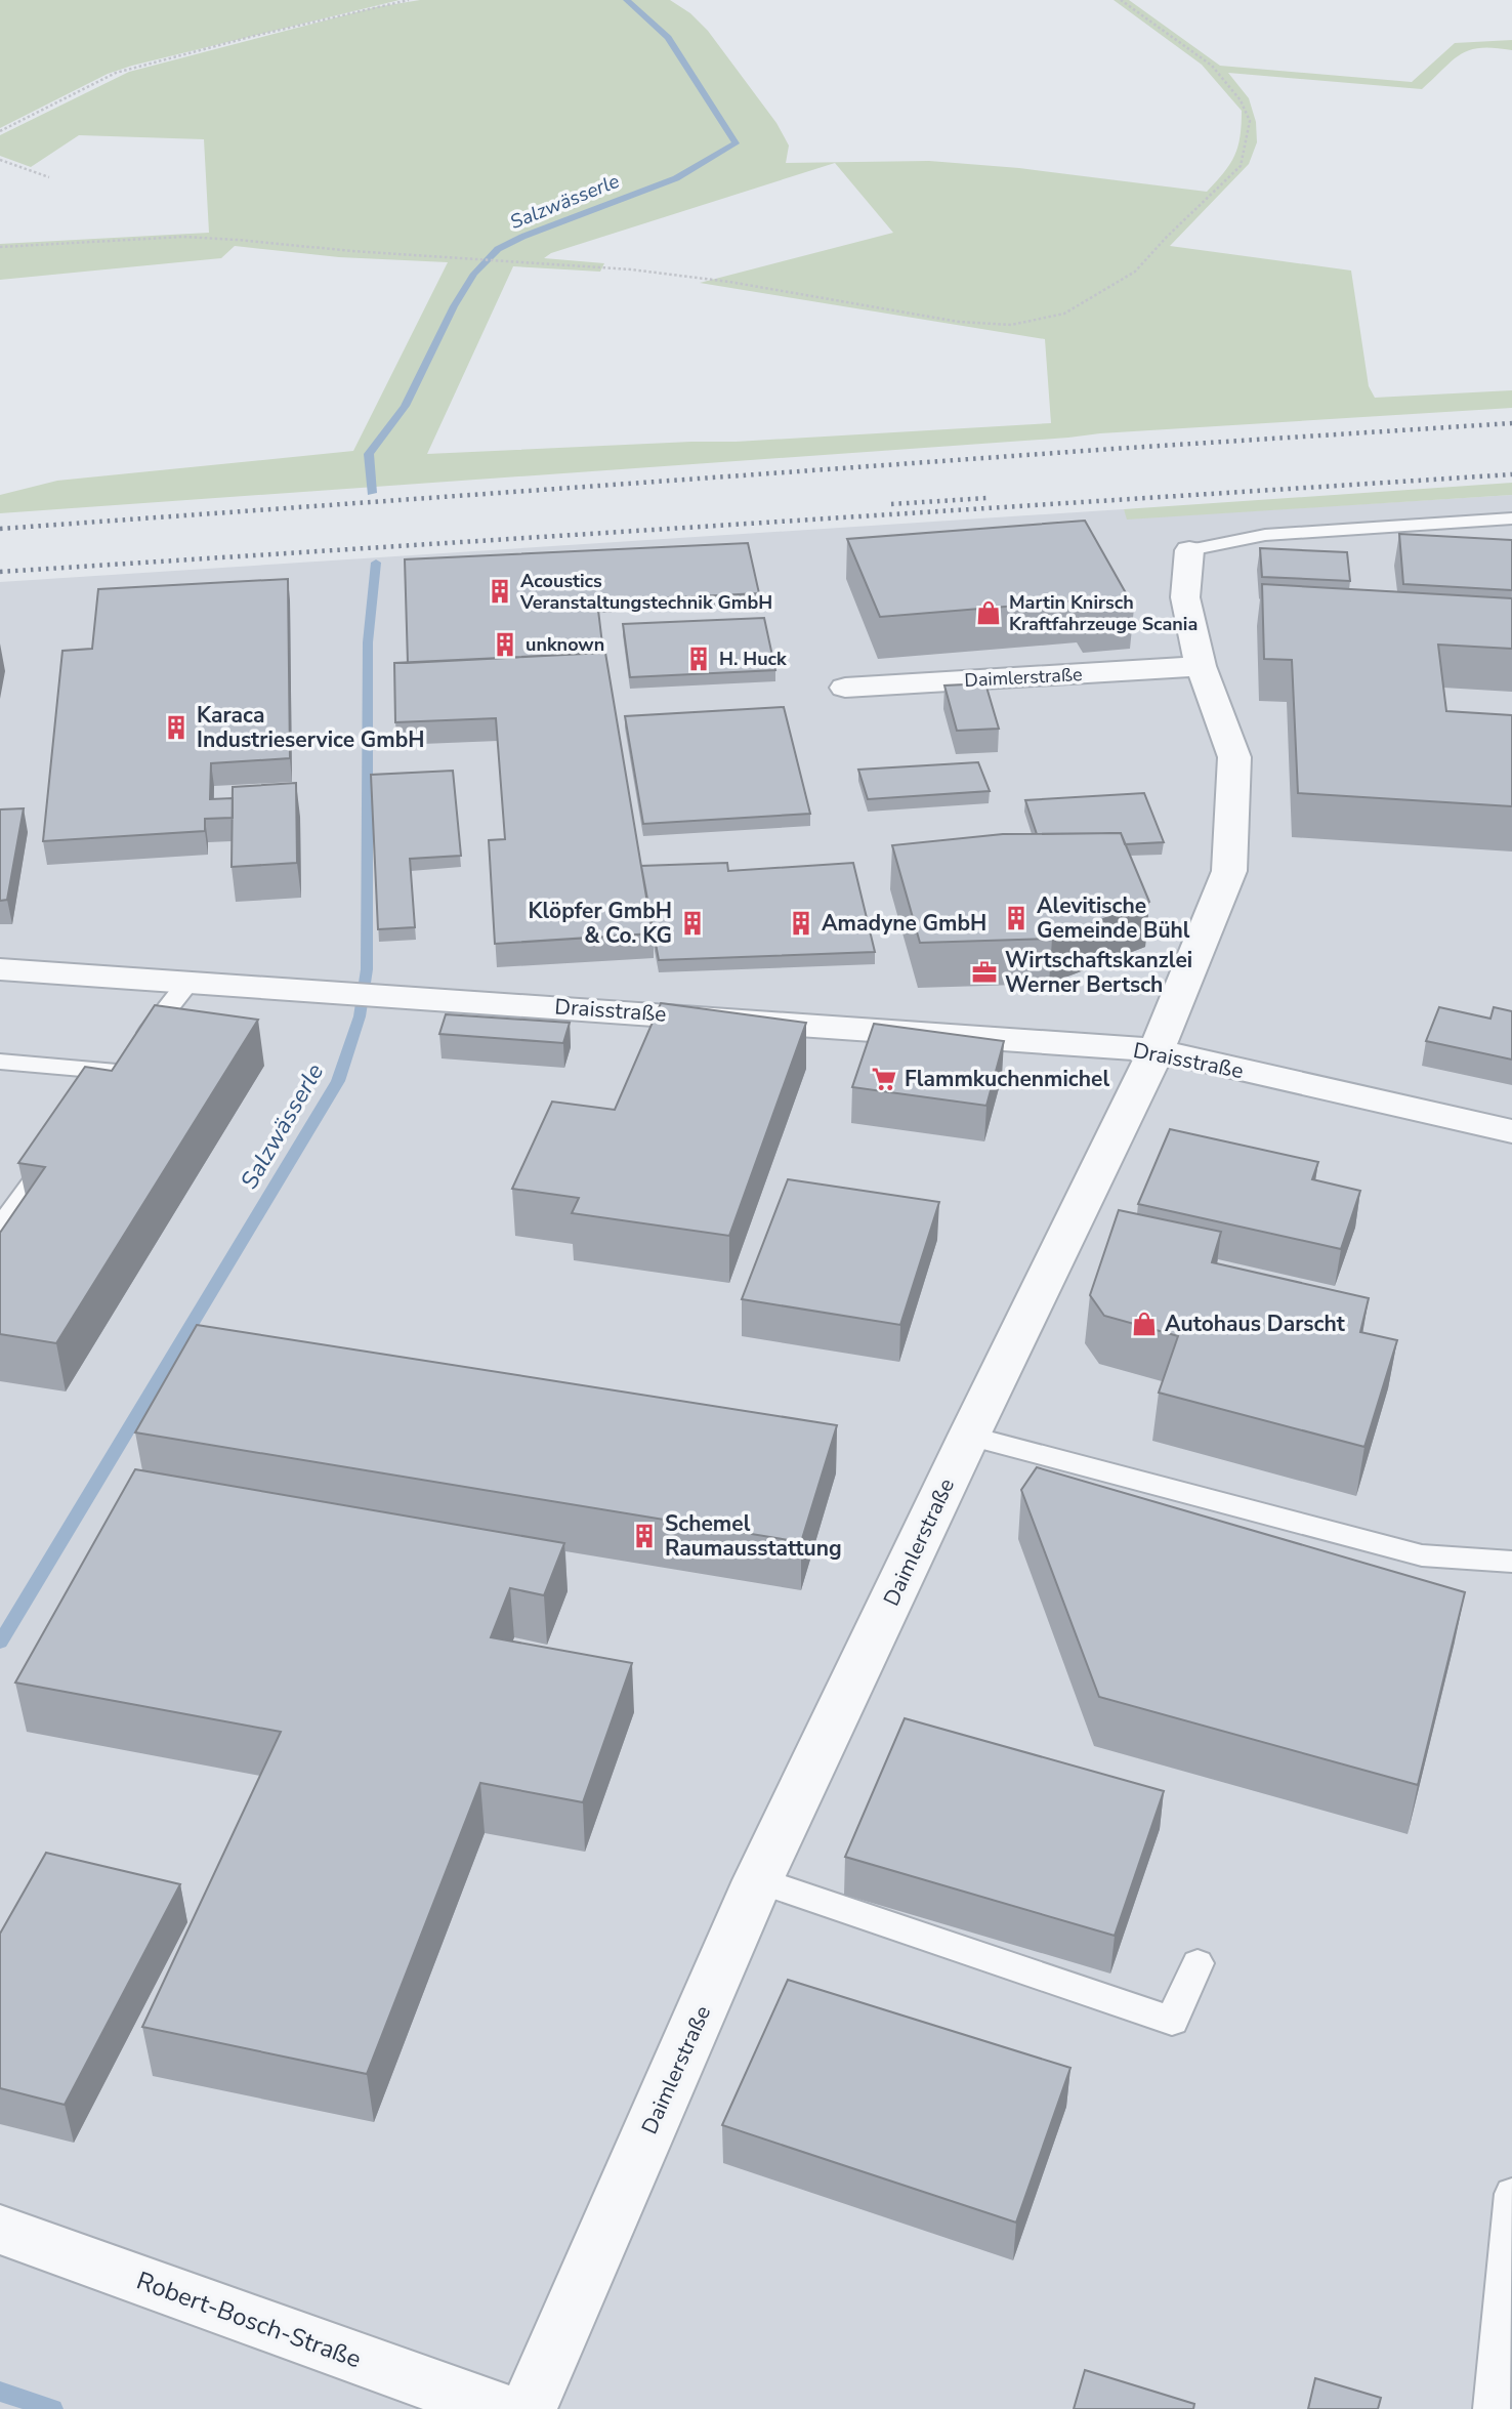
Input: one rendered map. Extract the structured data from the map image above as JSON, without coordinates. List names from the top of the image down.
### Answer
{
  "streets": {
    "street": ["Daimlerstraße", "Draisstraße", "Robert-Bosch-Straße"]
  },
  "crossings": [
    ["Daimlerstraße", "Draisstraße"]
  ],
  "water": ["Salzwässerle"],
  "places": {
    "building": [
      "Acoustics Veranstaltungstechnik GmbH",
      "unknown",
      "H. Huck",
      "Karaca Industrieservice GmbH",
      "Alevitische Gemeinde Bühl",
      "Klöpfer GmbH & Co. KG",
      "Amadyne GmbH",
      "Schemel Raumausstattung"
    ],
    "shop": ["Martin Knirsch Kraftfahrzeuge Scania", "Autohaus Darscht"],
    "office": ["Wirtschaftskanzlei Werner Bertsch"],
    "supermarket": ["Flammkuchenmichel"]
  }
}
